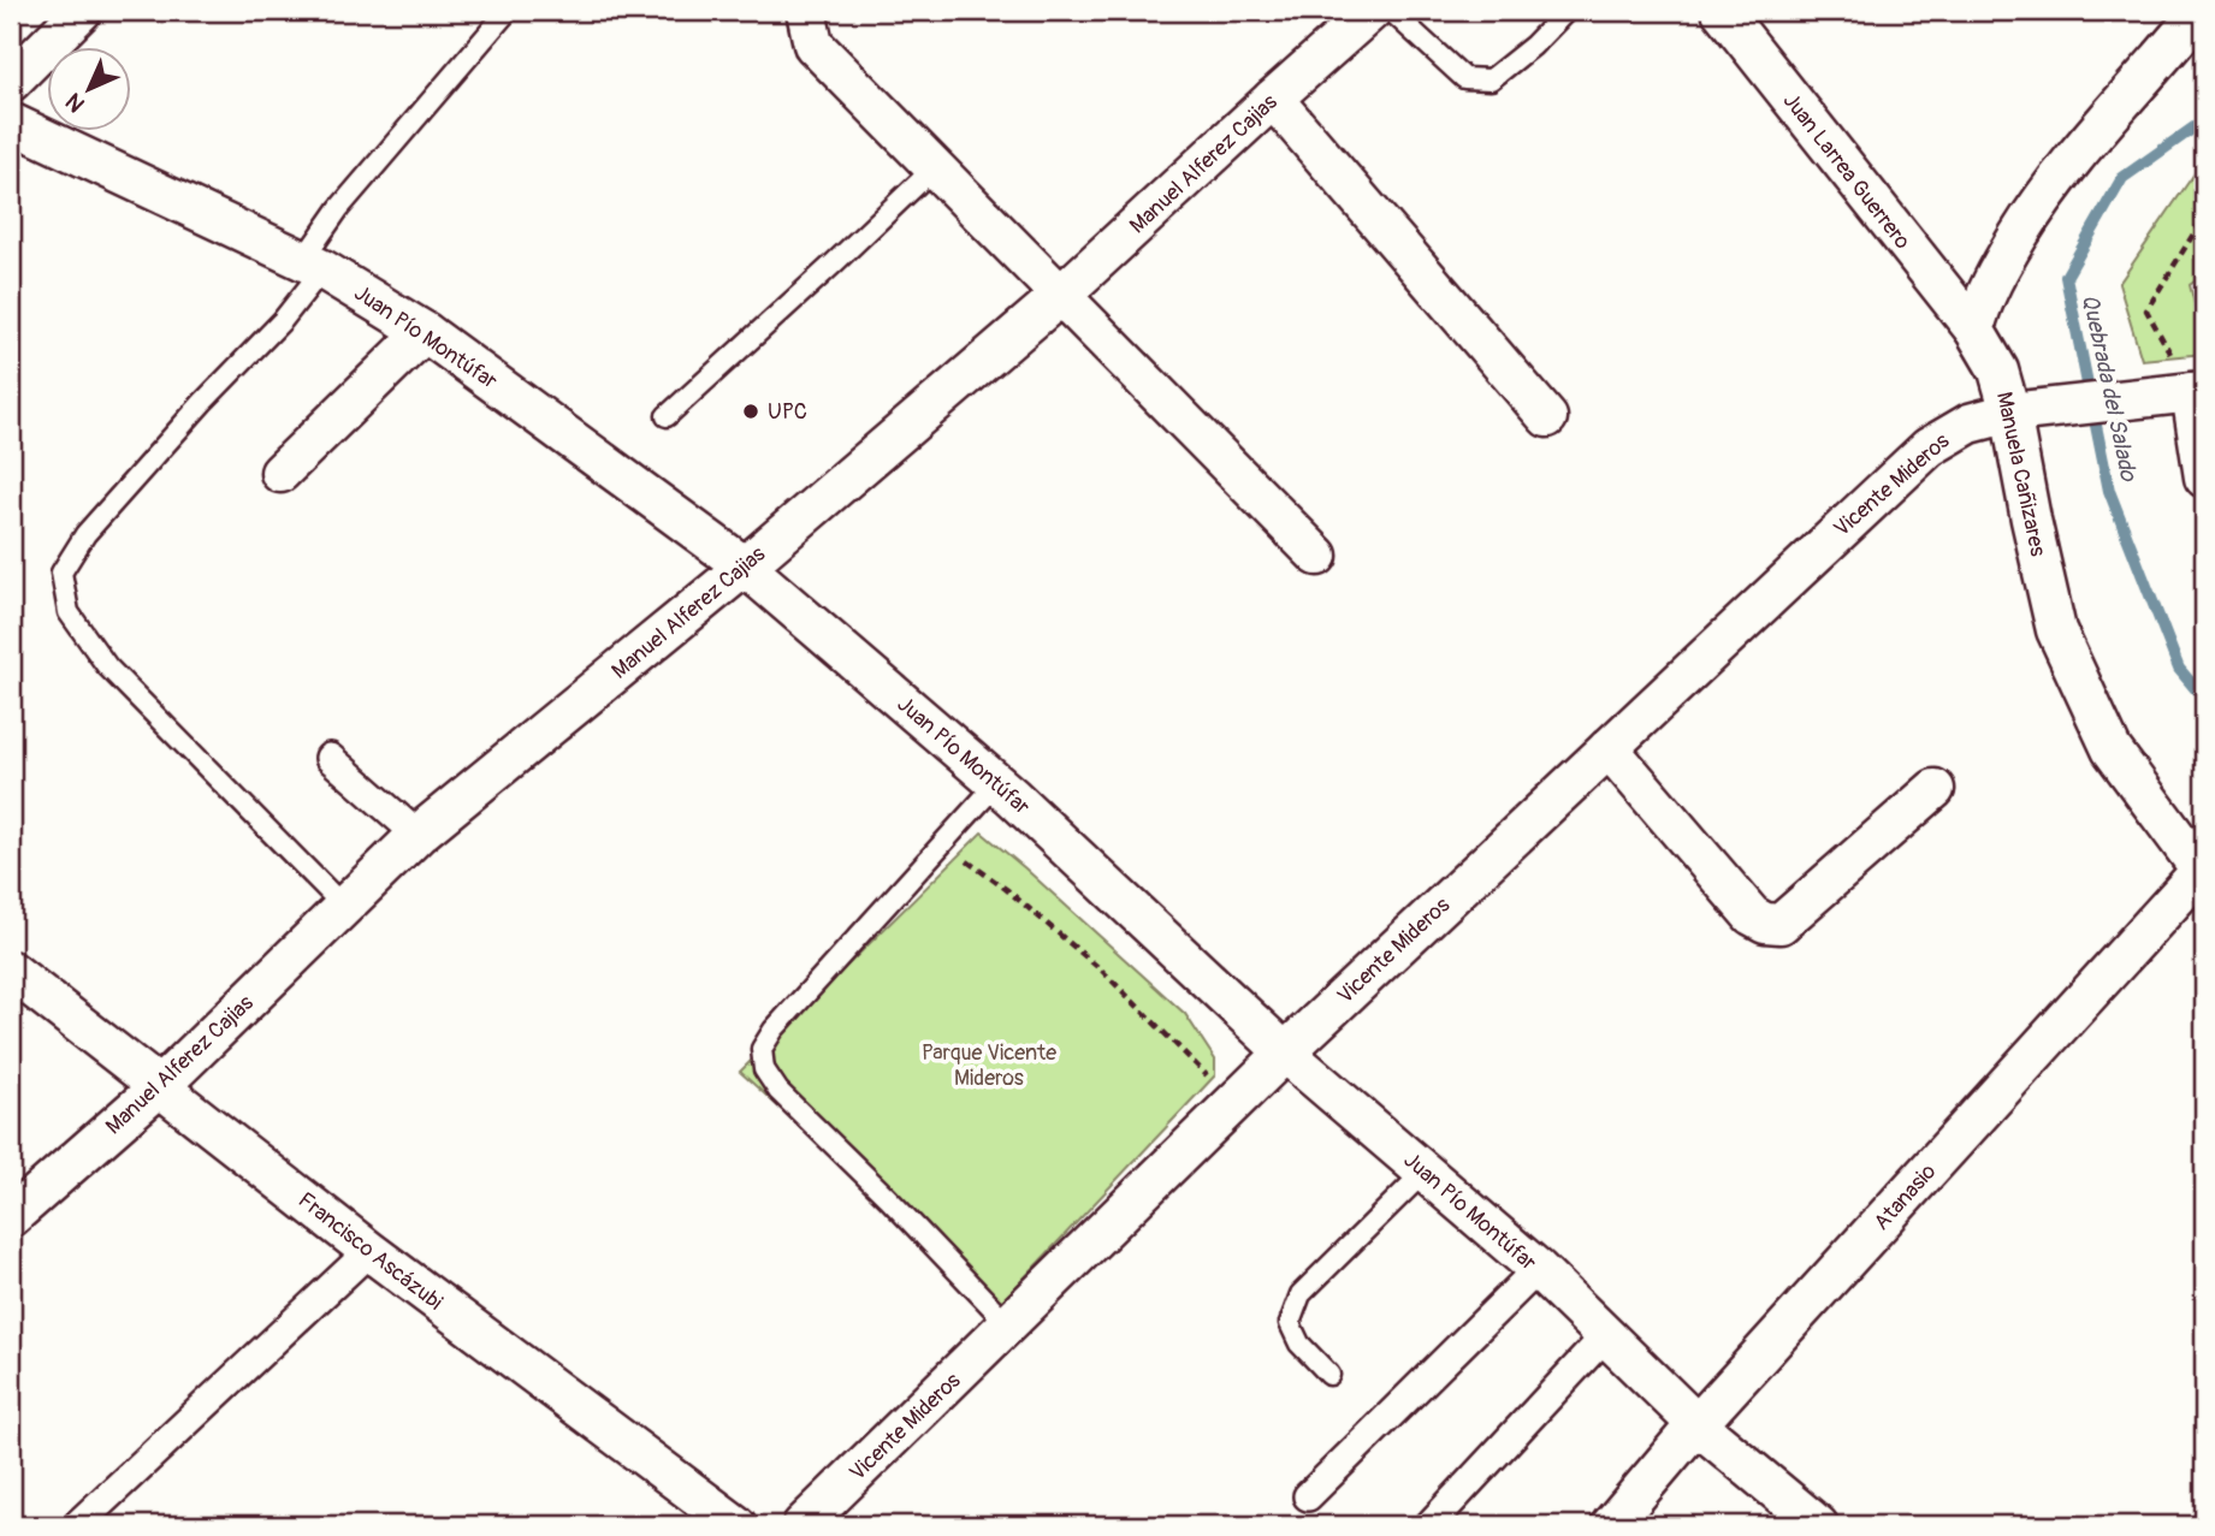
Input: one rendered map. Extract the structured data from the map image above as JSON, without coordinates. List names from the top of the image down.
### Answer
{
  "streets": {
    "street": [
      "Manuel Alferez Cajias",
      "Juan Larrea Guerrero",
      "Juan Pío Montúfar",
      "Manuela Cañizares",
      "Vicente Mideros",
      "Atanasio",
      "Francisco Ascázubi"
    ]
  },
  "crossings": [
    ["Manuel Alferez Cajias", "Juan Pío Montúfar"],
    ["Manuel Alferez Cajias", "Francisco Ascázubi"],
    ["Juan Larrea Guerrero", "Manuela Cañizares"],
    ["Juan Pío Montúfar", "Vicente Mideros"],
    ["Juan Pío Montúfar", "Atanasio"],
    ["Manuela Cañizares", "Vicente Mideros"],
    ["Manuela Cañizares", "Atanasio"]
  ],
  "water": ["Quebrada del Salado"],
  "parks": ["Parque Vicente Mideros"],
  "places": ["UPC"],
  "north": "bottom left"
}
